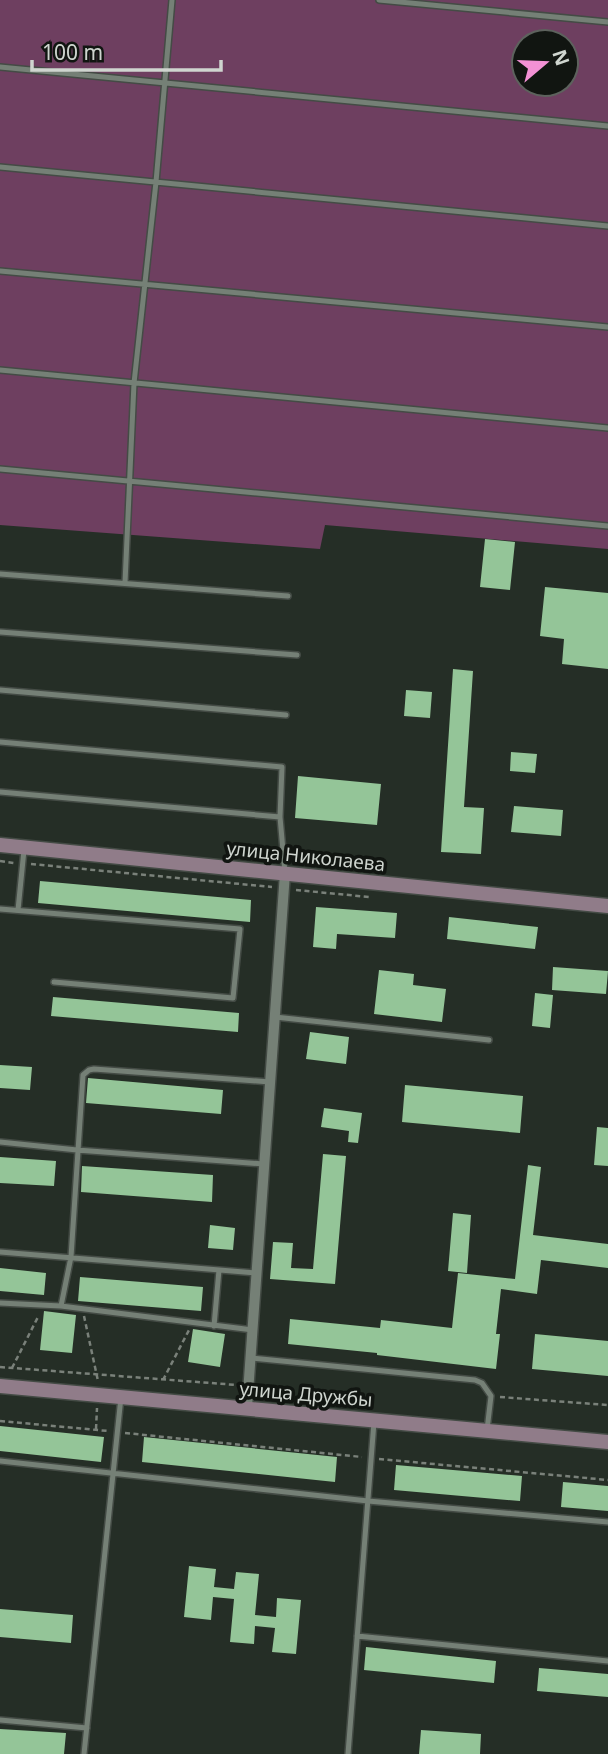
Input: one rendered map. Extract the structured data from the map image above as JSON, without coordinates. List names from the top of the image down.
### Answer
{
  "streets": {
    "main road": ["улица Николаева", "улица Дружбы"]
  },
  "scale_bar": "100 m",
  "north": "right"
}
